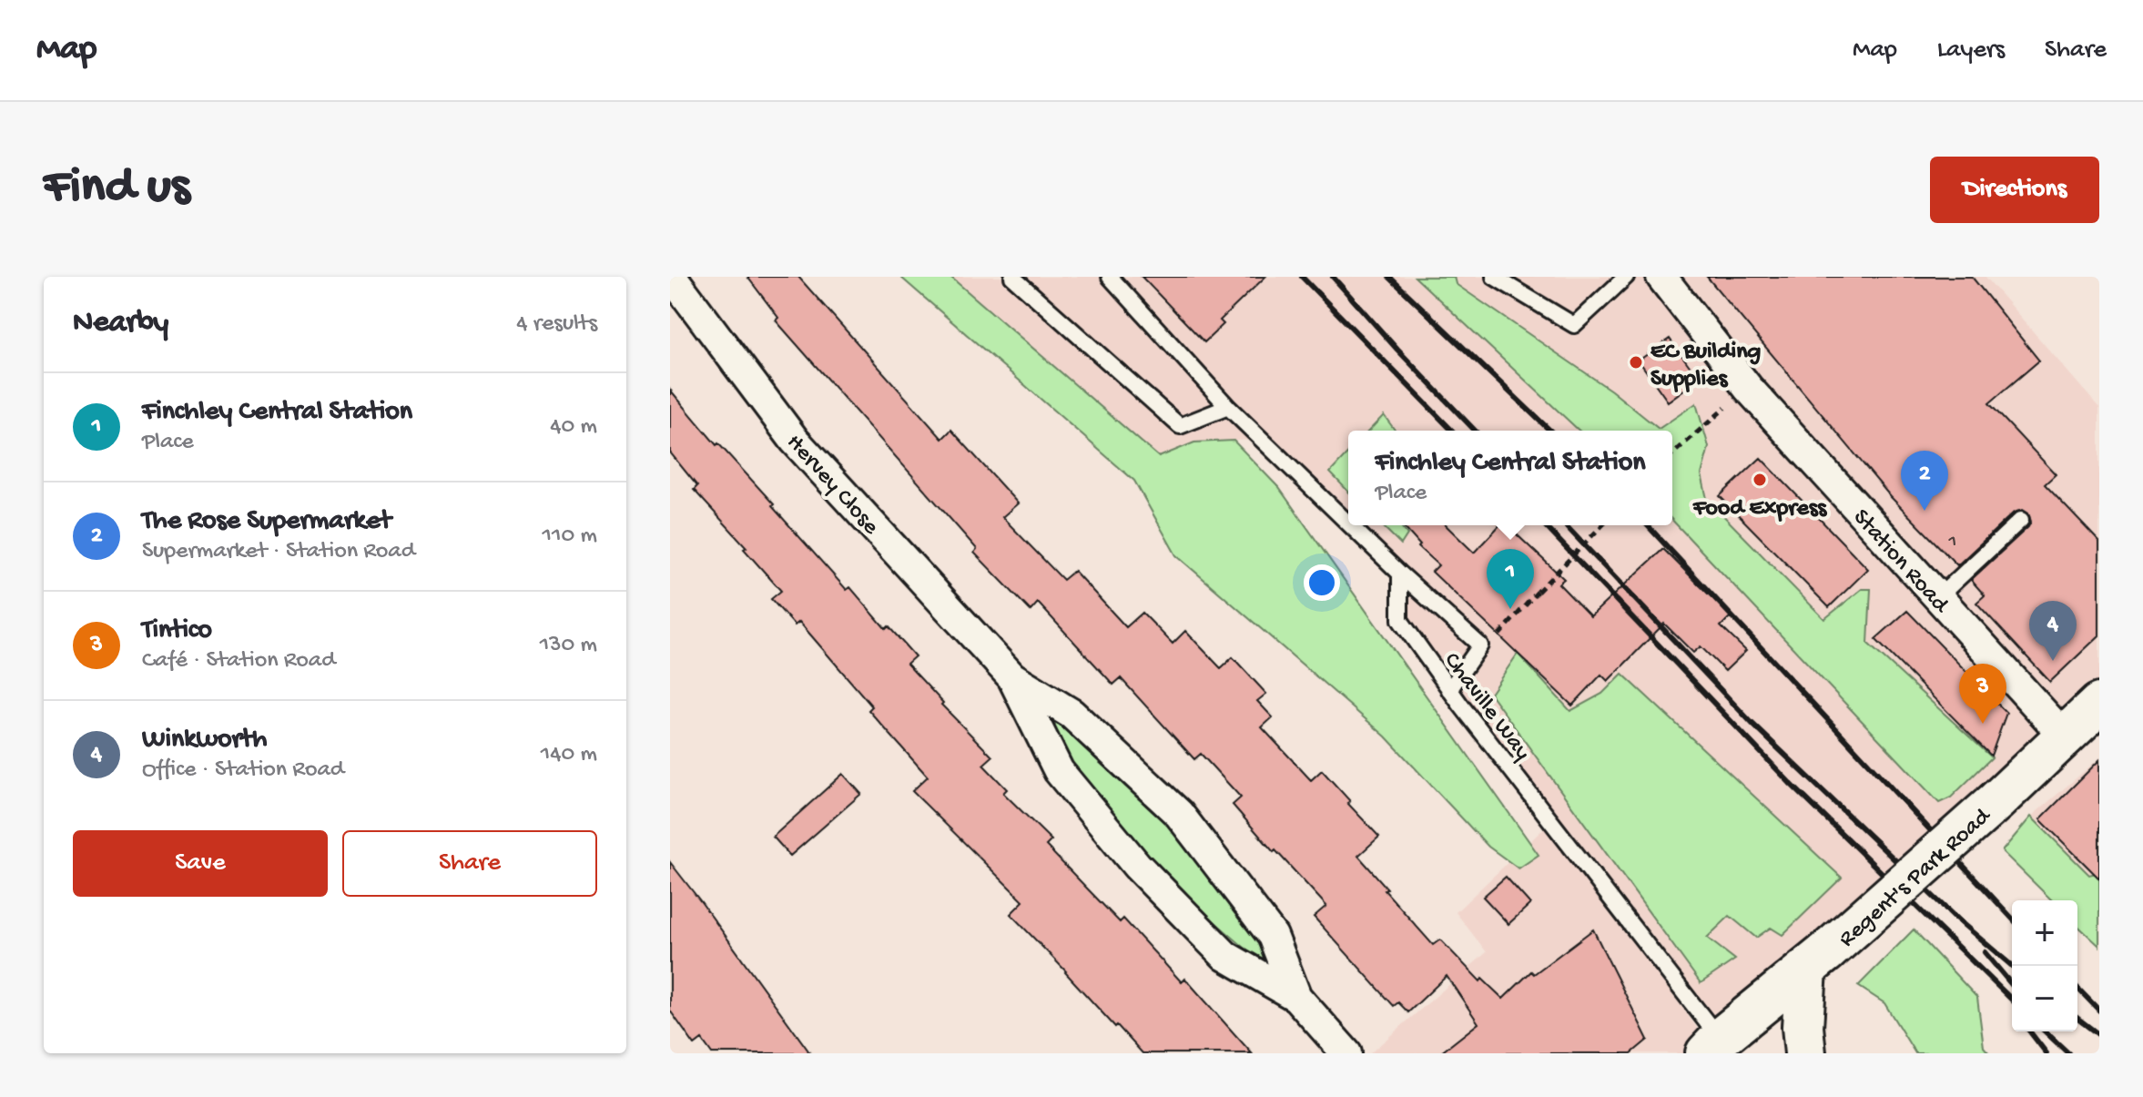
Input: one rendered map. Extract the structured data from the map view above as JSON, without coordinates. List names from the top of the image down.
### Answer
{
  "streets": {
    "main road": ["Regent's Park Road"],
    "street": ["Hervey Close", "Station Road"],
    "lane": ["Chaville Way"]
  },
  "crossings": [
    ["Station Road", "Regent's Park Road"],
    ["Chaville Way", "Regent's Park Road"]
  ],
  "places": ["EC Building Supplies", "Food Express"],
  "house_numbers": ["1"],
  "page": {
    "header": "Map",
    "nav": ["Map", "Layers", "Share"],
    "buttons": [
      "Directions",
      ["Save", "Share"]
    ],
    "title": "Find us",
    "heading": ["Nearby", "4 results"],
    "list": [
      {
        "mark": "1",
        "name": "Finchley Central Station",
        "note": "Place",
        "value": "40 m"
      },
      {
        "mark": "2",
        "name": "The Rose Supermarket",
        "note": "Supermarket · Station Road",
        "value": "110 m"
      },
      {
        "mark": "3",
        "name": "Tintico",
        "note": "Café · Station Road",
        "value": "130 m"
      },
      {
        "mark": "4",
        "name": "Winkworth",
        "note": "Office · Station Road",
        "value": "140 m"
      }
    ],
    "popup": ["Finchley Central Station", "Place"],
    "pins": [
      "2",
      "1",
      "4",
      "3"
    ],
    "map_buttons": ["+", "−"]
  }
}
